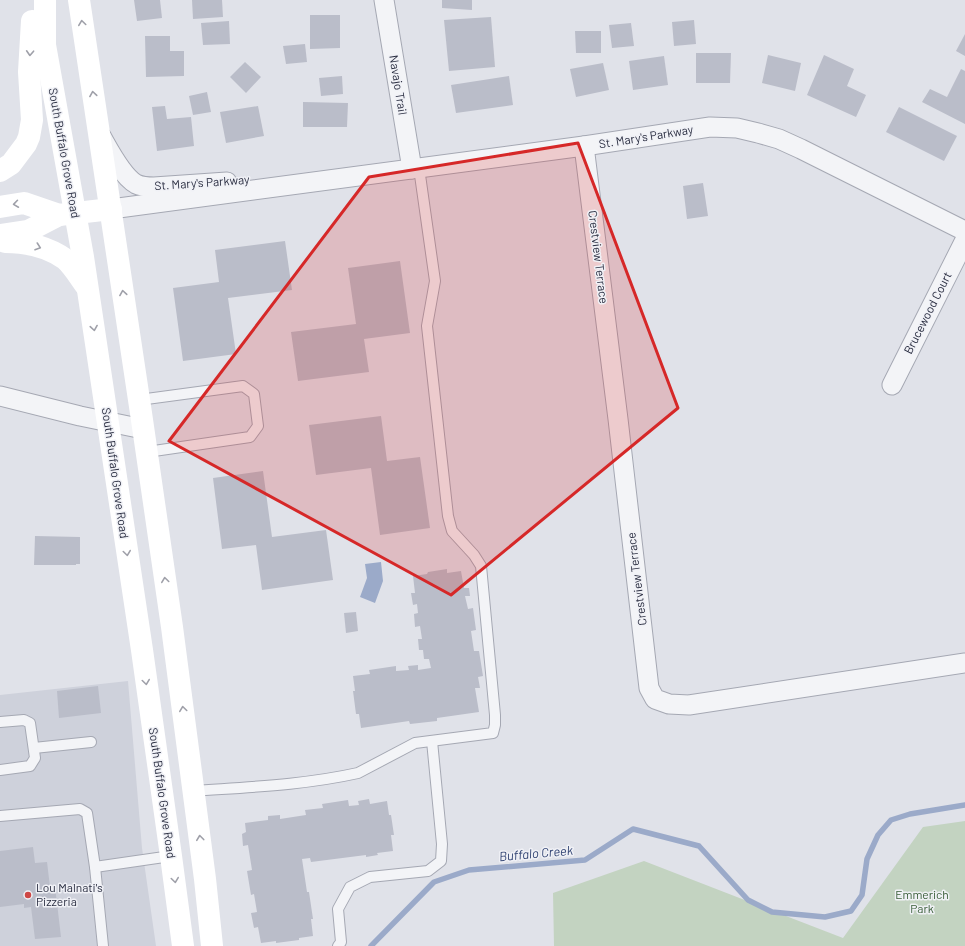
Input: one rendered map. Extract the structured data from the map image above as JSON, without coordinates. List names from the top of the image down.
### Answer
{
  "streets": {
    "main road": ["South Buffalo Grove Road"],
    "street": [
      "Navajo Trail",
      "St. Mary's Parkway",
      "Crestview Terrace",
      "Brucewood Court"
    ]
  },
  "crossings": [
    ["Navajo Trail", "St. Mary's Parkway"],
    ["St. Mary's Parkway", "Crestview Terrace"]
  ],
  "water": ["Buffalo Creek"],
  "parks": ["Emmerich Park"],
  "places": ["Lou Malnati's Pizzeria"]
}
